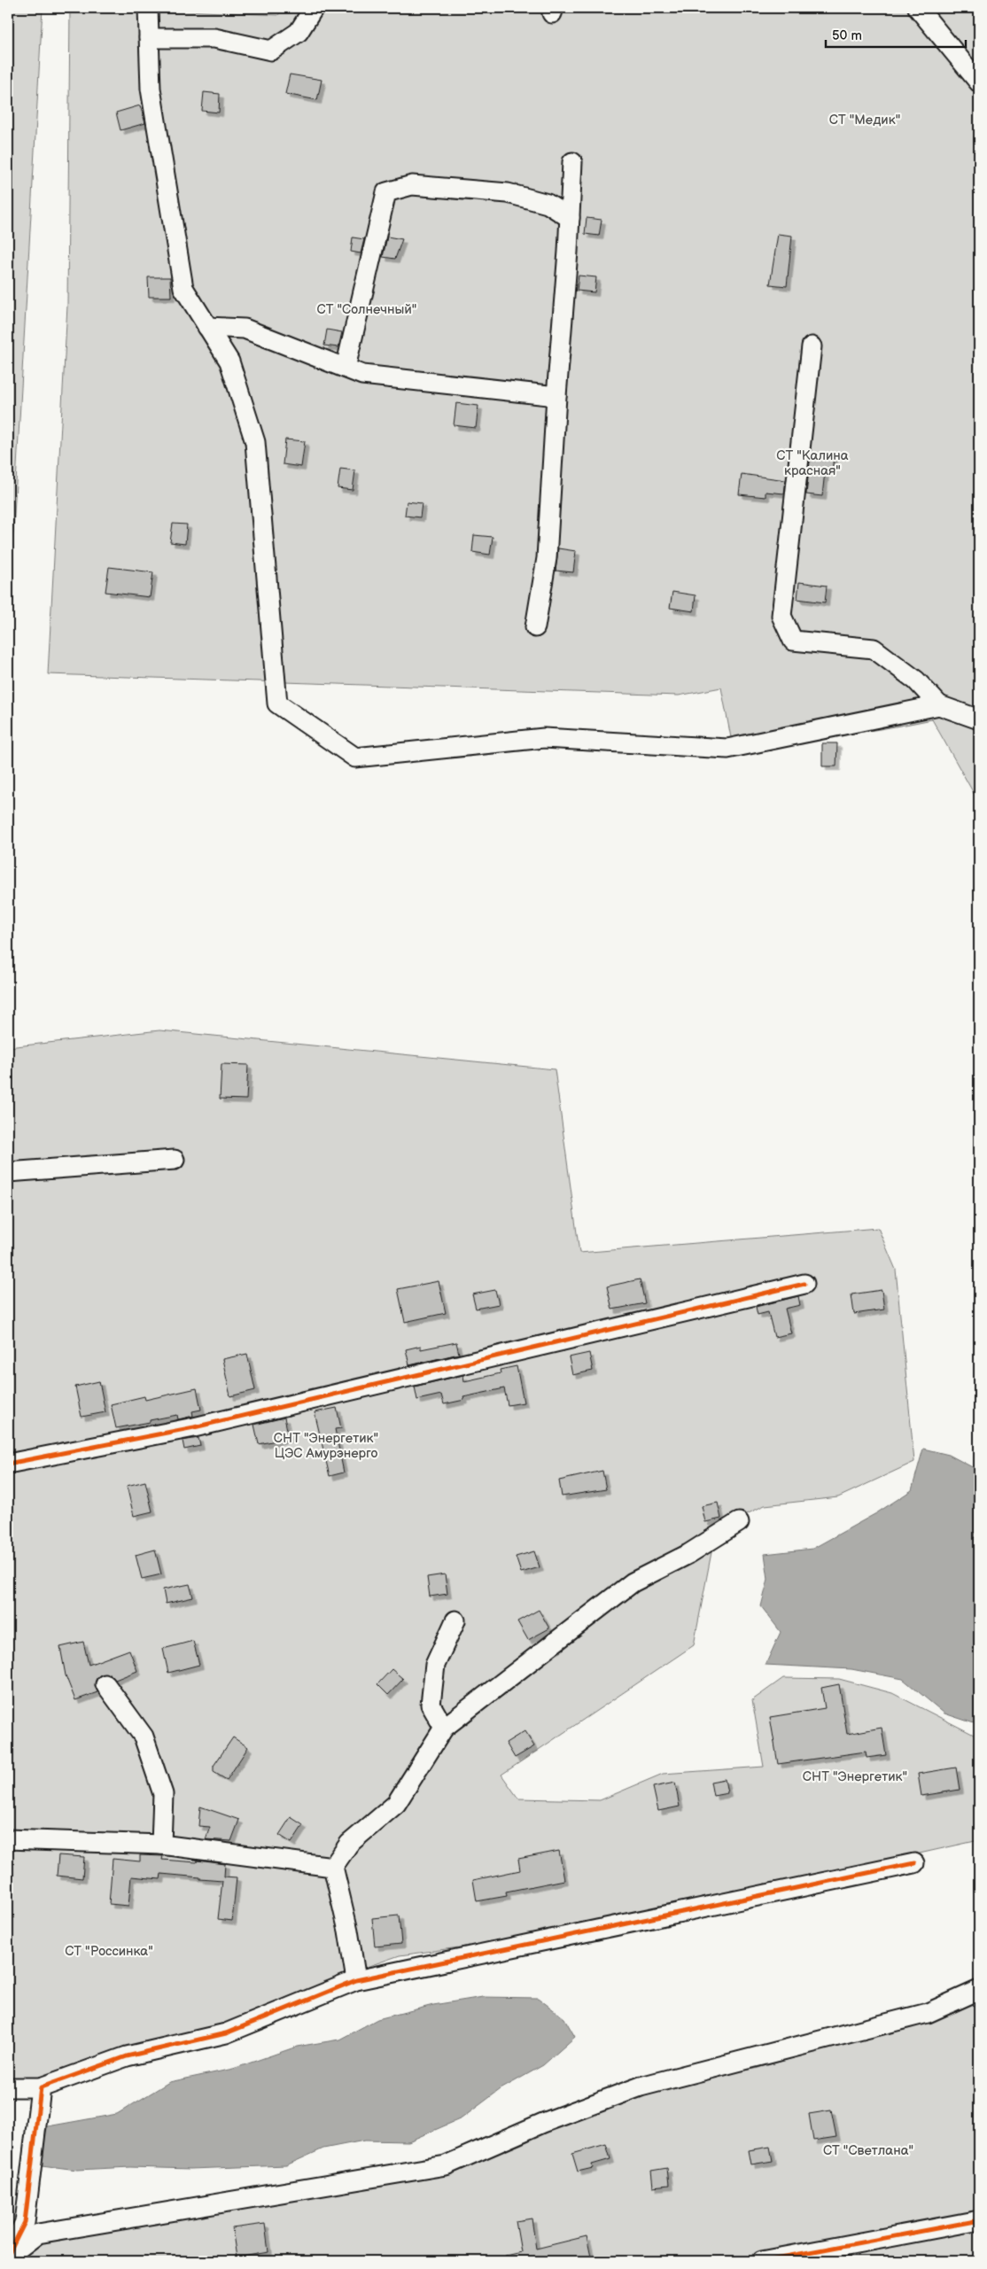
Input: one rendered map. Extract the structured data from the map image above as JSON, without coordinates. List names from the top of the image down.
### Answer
{
  "parks": [
    "СТ \"Медик\"",
    "СТ \"Солнечный\"",
    "СТ \"Калина красная\"",
    "СНТ \"Энергетик\" ЦЭС Амурэнерго",
    "СНТ \"Энергетик\"",
    "СТ \"Россинка\"",
    "СТ \"Светлана\""
  ],
  "scale_bar": "50 m"
}
